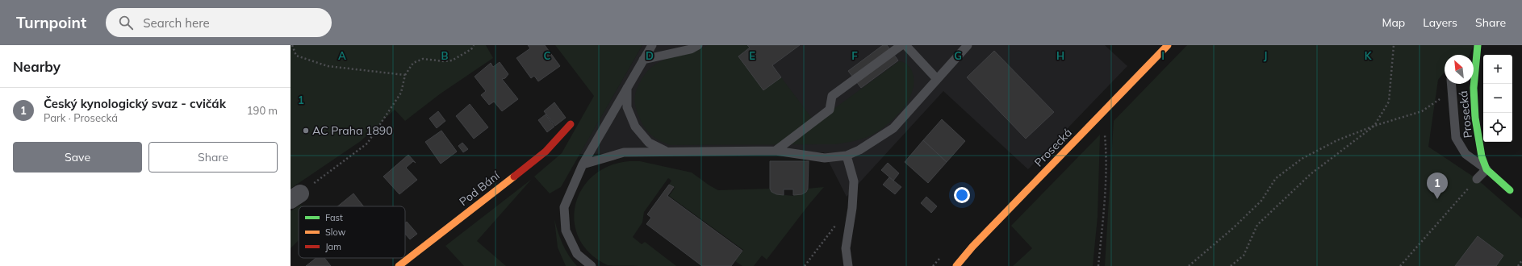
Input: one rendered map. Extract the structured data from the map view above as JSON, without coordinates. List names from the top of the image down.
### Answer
{
  "streets": {
    "street": ["Prosecká", "Pod Bání"]
  },
  "places": ["AC Praha 1890"],
  "legend": ["Fast", "Slow", "Jam"],
  "north": "top left",
  "page": {
    "header": "Turnpoint",
    "search": "Search here",
    "nav": ["Map", "Layers", "Share"],
    "heading": "Nearby",
    "map_buttons": ["+", "−"],
    "list": [
      {
        "mark": "1",
        "name": "Český kynologický svaz - cvičák",
        "note": "Park · Prosecká",
        "value": "190 m"
      }
    ],
    "buttons": ["Save", "Share"],
    "pins": "1"
  },
  "grid": {
    "columns": [
      "A",
      "B",
      "C",
      "D",
      "E",
      "F",
      "G",
      "H",
      "I",
      "J",
      "K"
    ],
    "rows": ["1"]
  }
}
